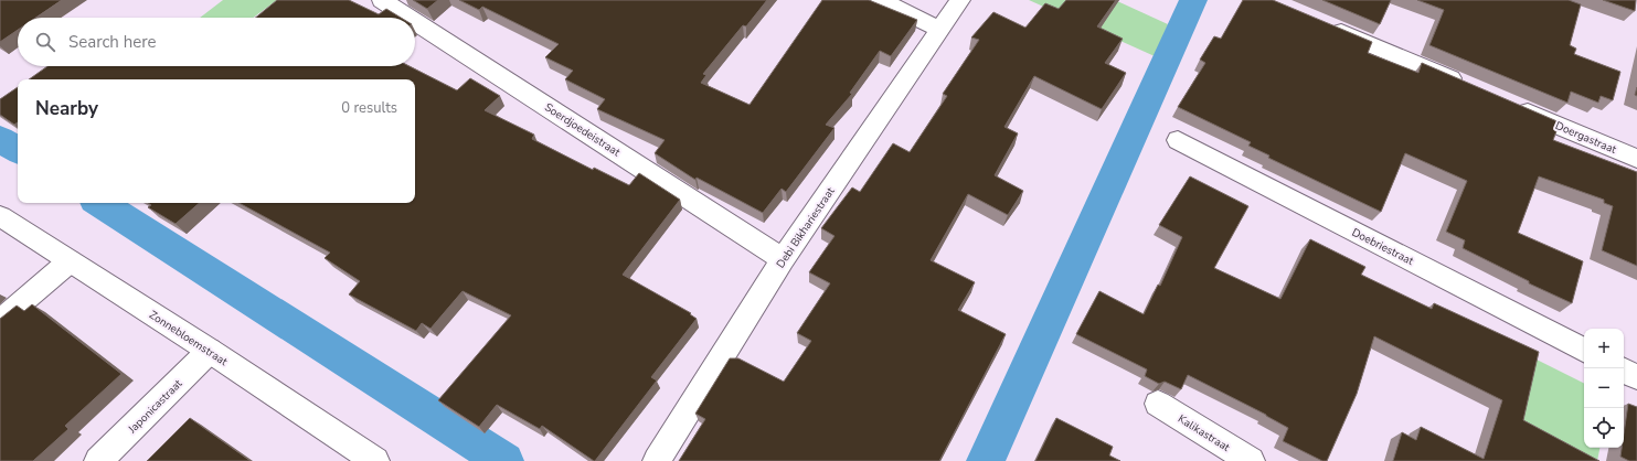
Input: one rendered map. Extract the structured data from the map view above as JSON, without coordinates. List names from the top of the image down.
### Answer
{
  "streets": {
    "street": [
      "Soerdjoedeistraat",
      "Doergastraat",
      "Debi Bikhariestraat",
      "Doebriestraat",
      "Zonnebloemstraat",
      "Japonicastraat",
      "Kalikastraat"
    ]
  },
  "crossings": [
    ["Soerdjoedeistraat", "Debi Bikhariestraat"],
    ["Zonnebloemstraat", "Japonicastraat"]
  ],
  "page": {
    "search": "Search here",
    "heading": ["Nearby", "0 results"],
    "map_buttons": ["+", "−"]
  }
}
